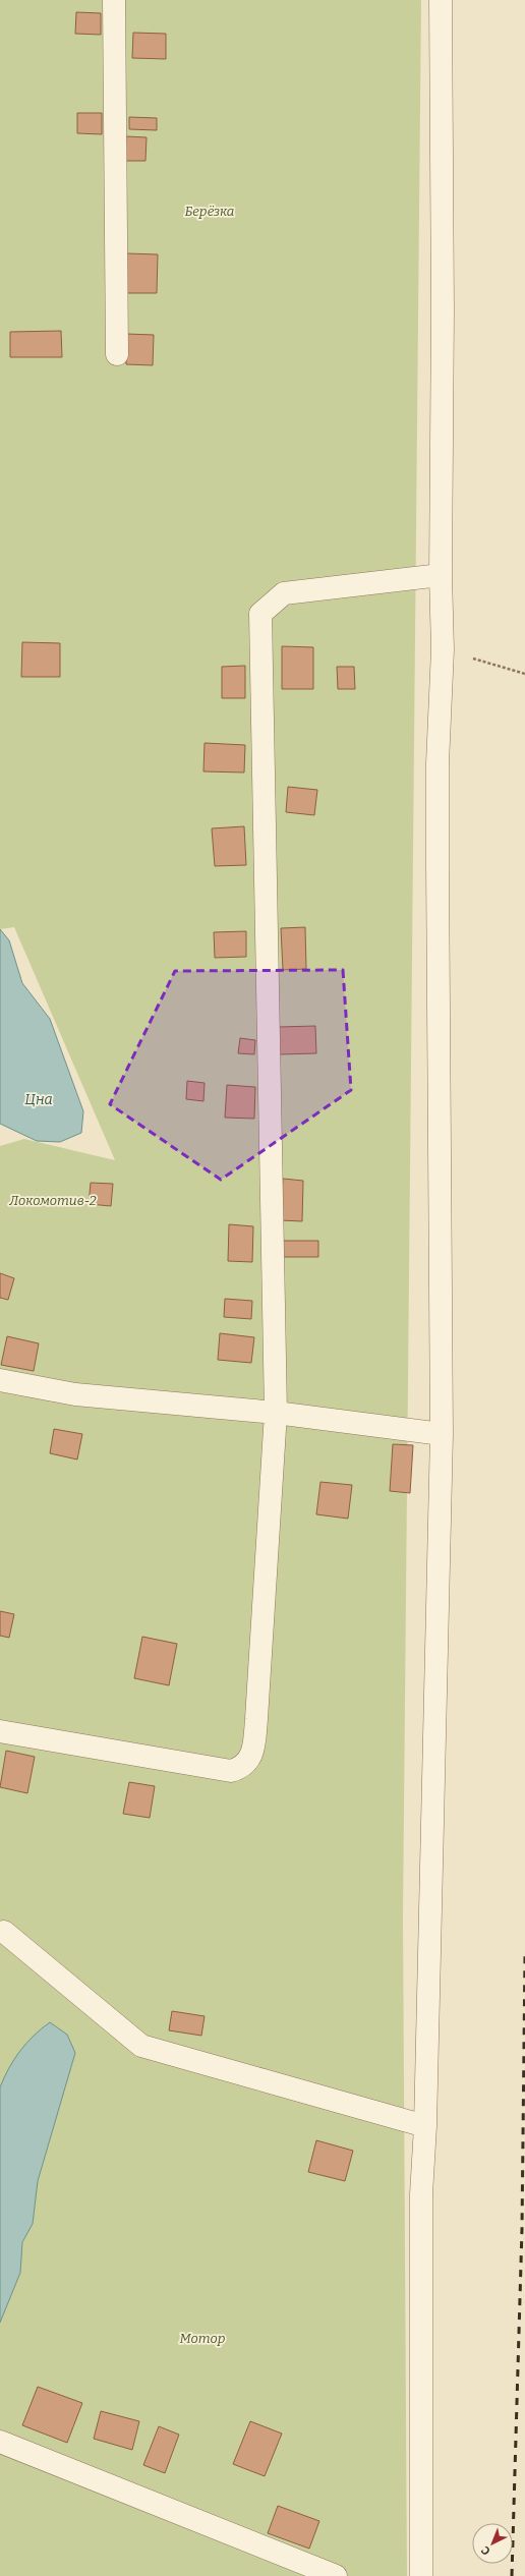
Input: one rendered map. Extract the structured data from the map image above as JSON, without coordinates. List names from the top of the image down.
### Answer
{
  "water": ["Цна"],
  "parks": ["Берёзка", "Локомотив-2", "Мотор"],
  "north": "bottom left"
}
